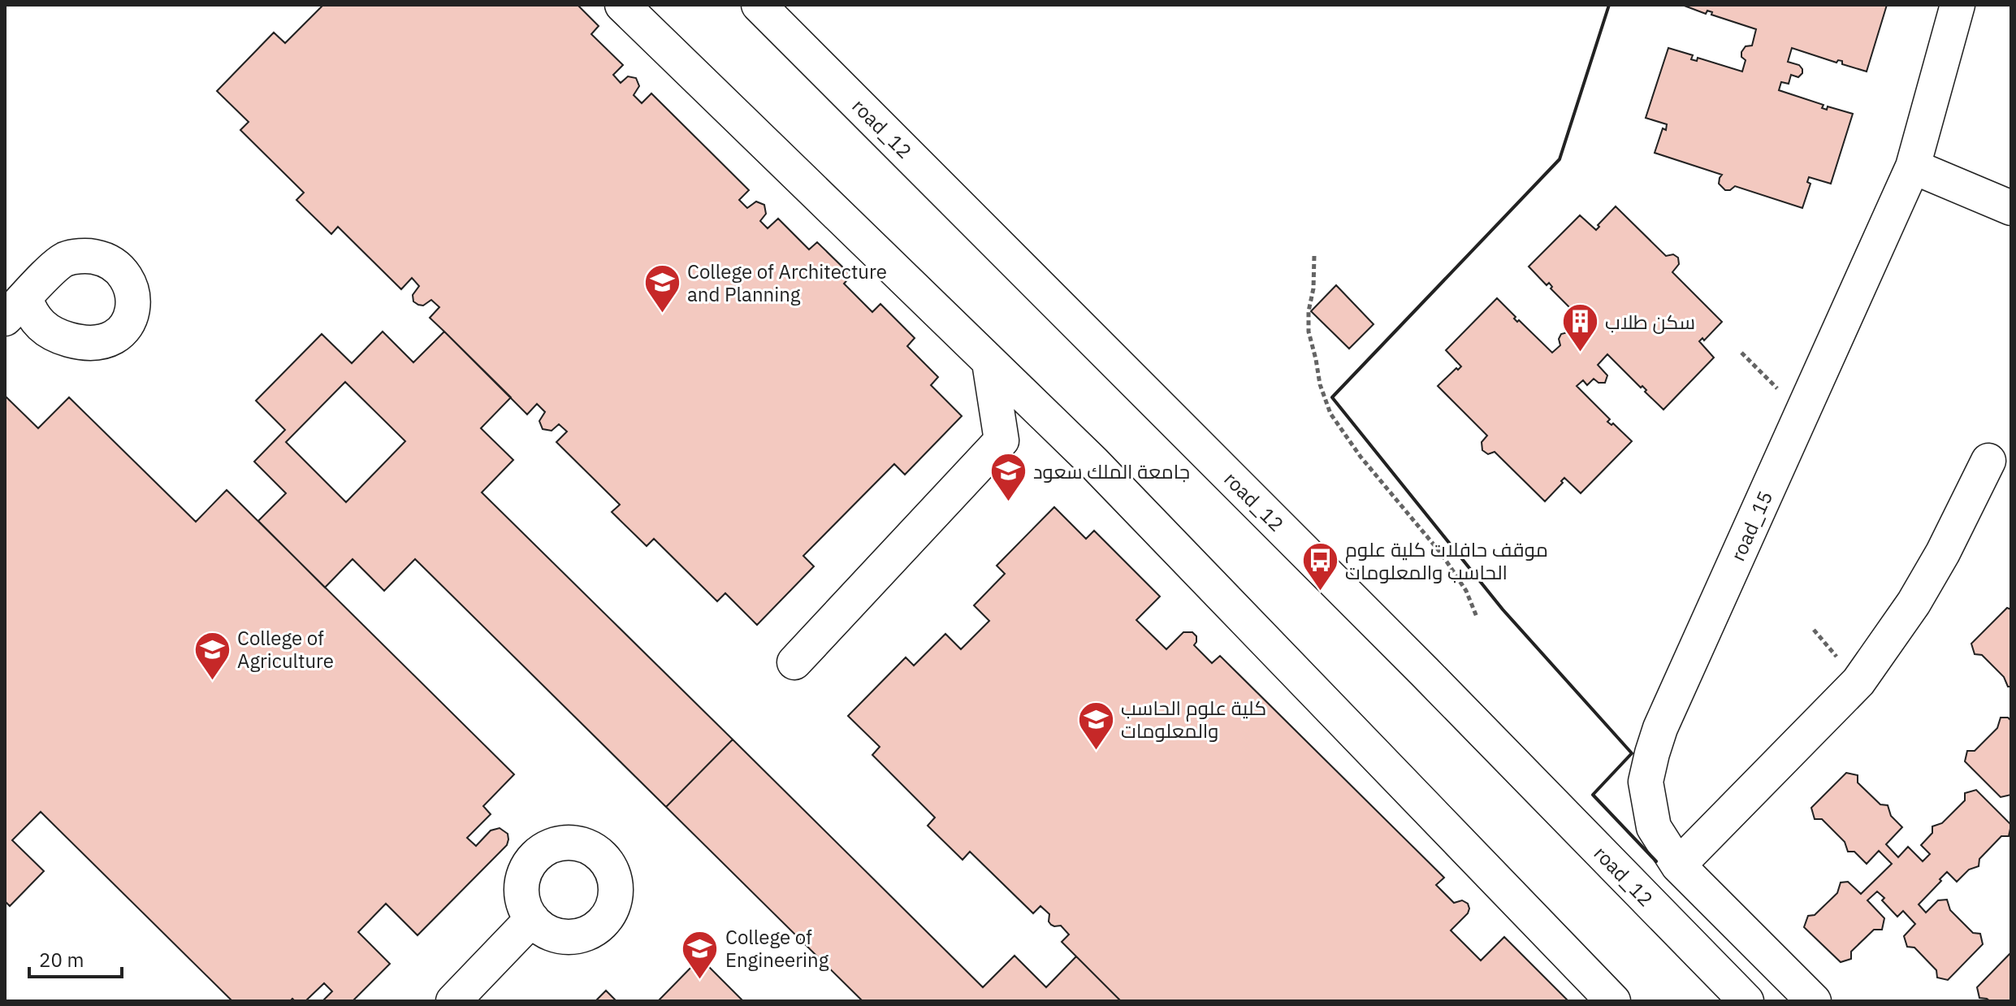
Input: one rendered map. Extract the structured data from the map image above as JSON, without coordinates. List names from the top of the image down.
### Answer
{
  "streets": {
    "street": ["road_12", "road_15"]
  },
  "places": {
    "school or university": [
      "College of Architecture and Planning",
      "جامعة الملك سعود",
      "College of Agriculture",
      "كلية علوم الحاسب والمعلومات",
      "College of Engineering"
    ],
    "building": ["سكن طلاب"],
    "bus stop": ["موقف حافلات كلية علوم الحاسب والمعلومات"]
  },
  "scale_bar": "20 m"
}
